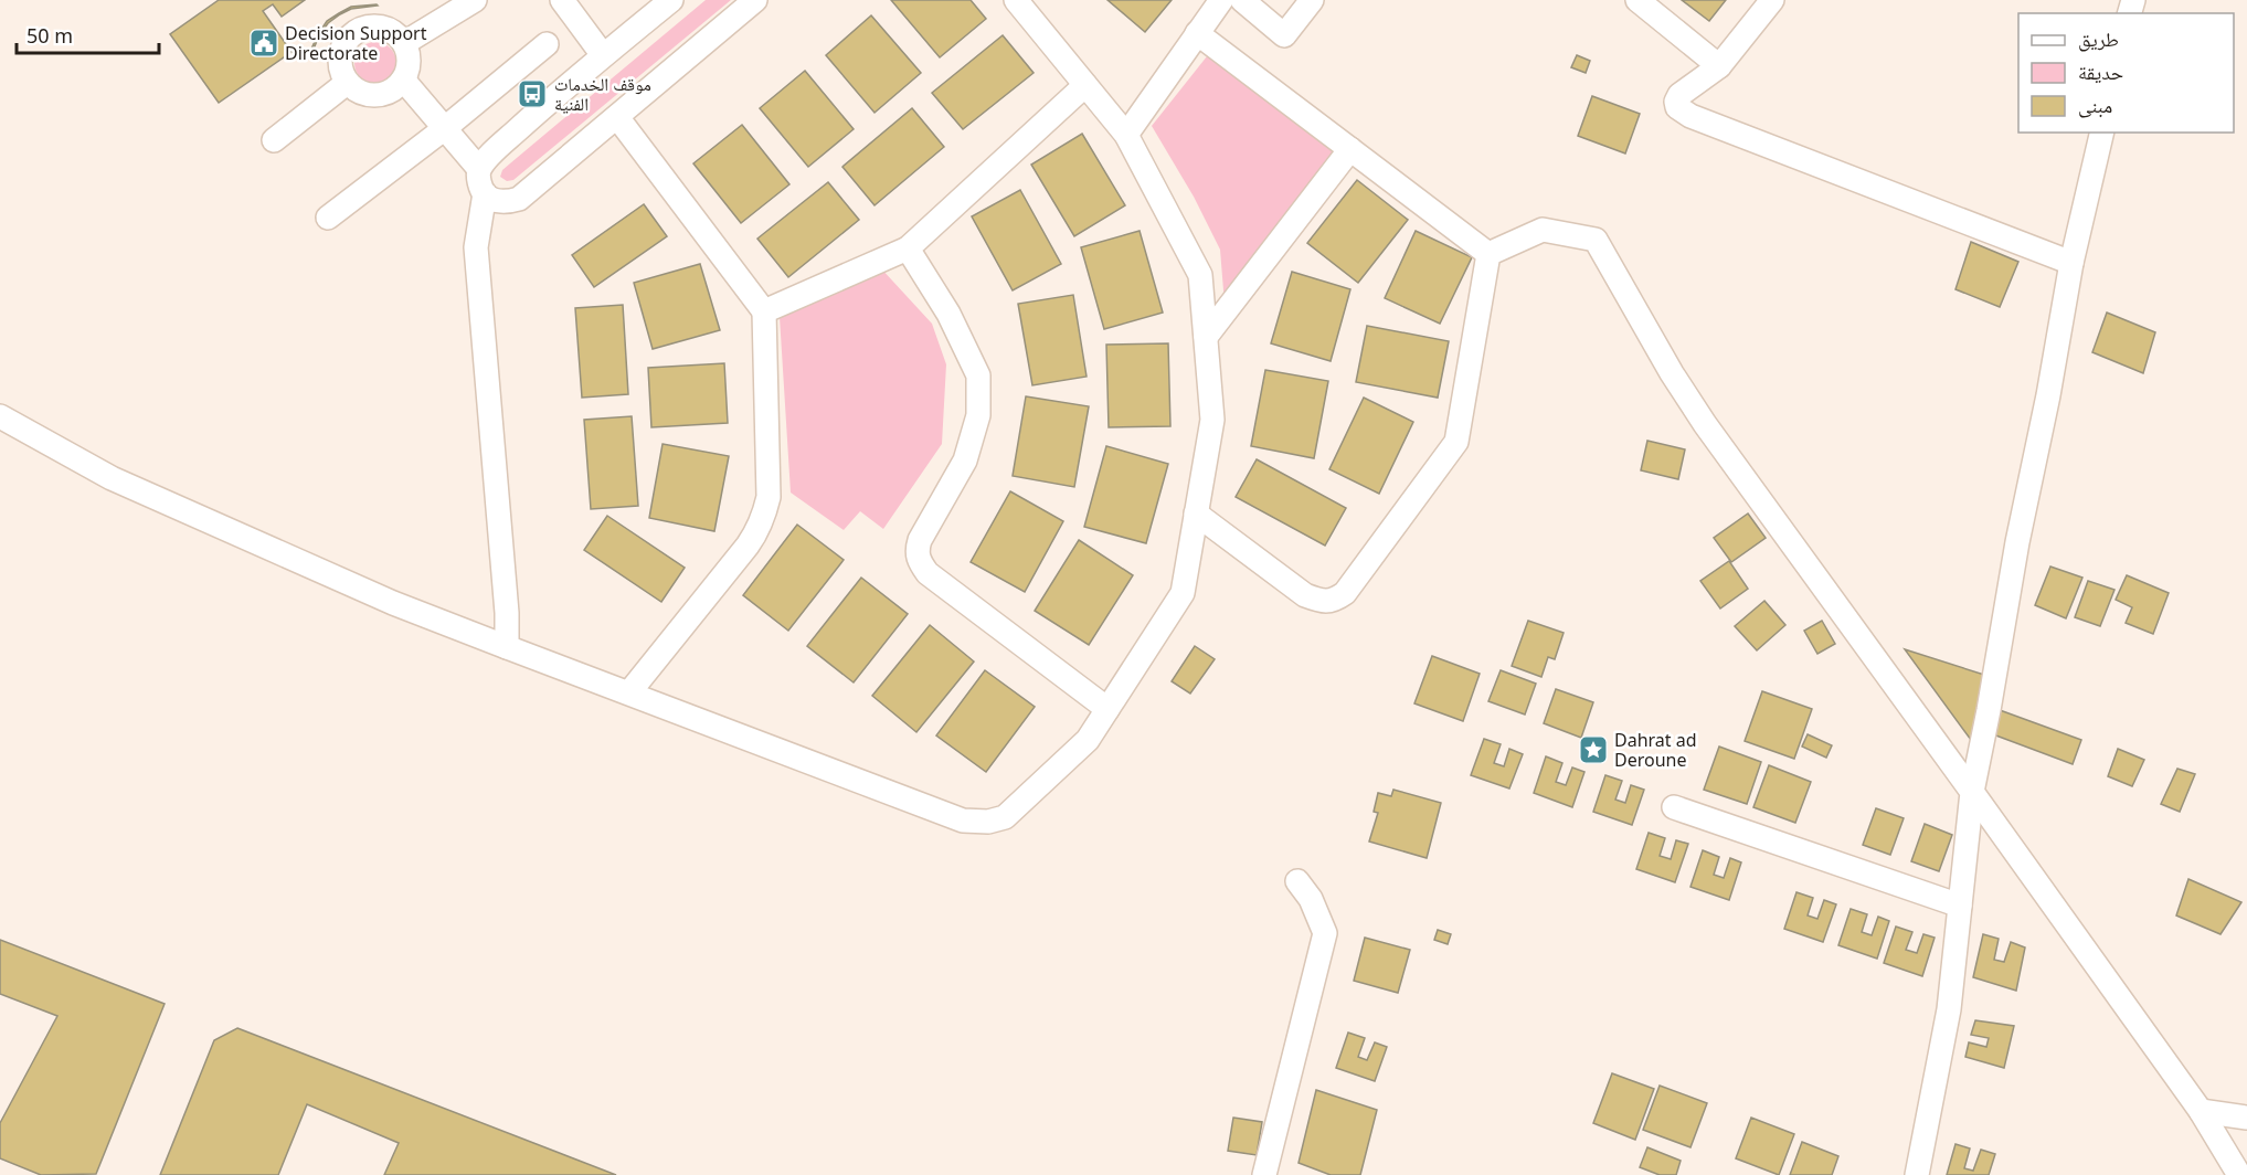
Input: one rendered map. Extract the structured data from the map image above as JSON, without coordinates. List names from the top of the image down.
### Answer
{
  "places": {
    "public building": ["Decision Support Directorate"],
    "bus stop": ["موقف الخدمات الفنية"],
    "place": ["Dahrat ad Deroune"]
  },
  "legend": ["طريق", "حديقة", "مبنى"],
  "scale_bar": "50 m"
}
